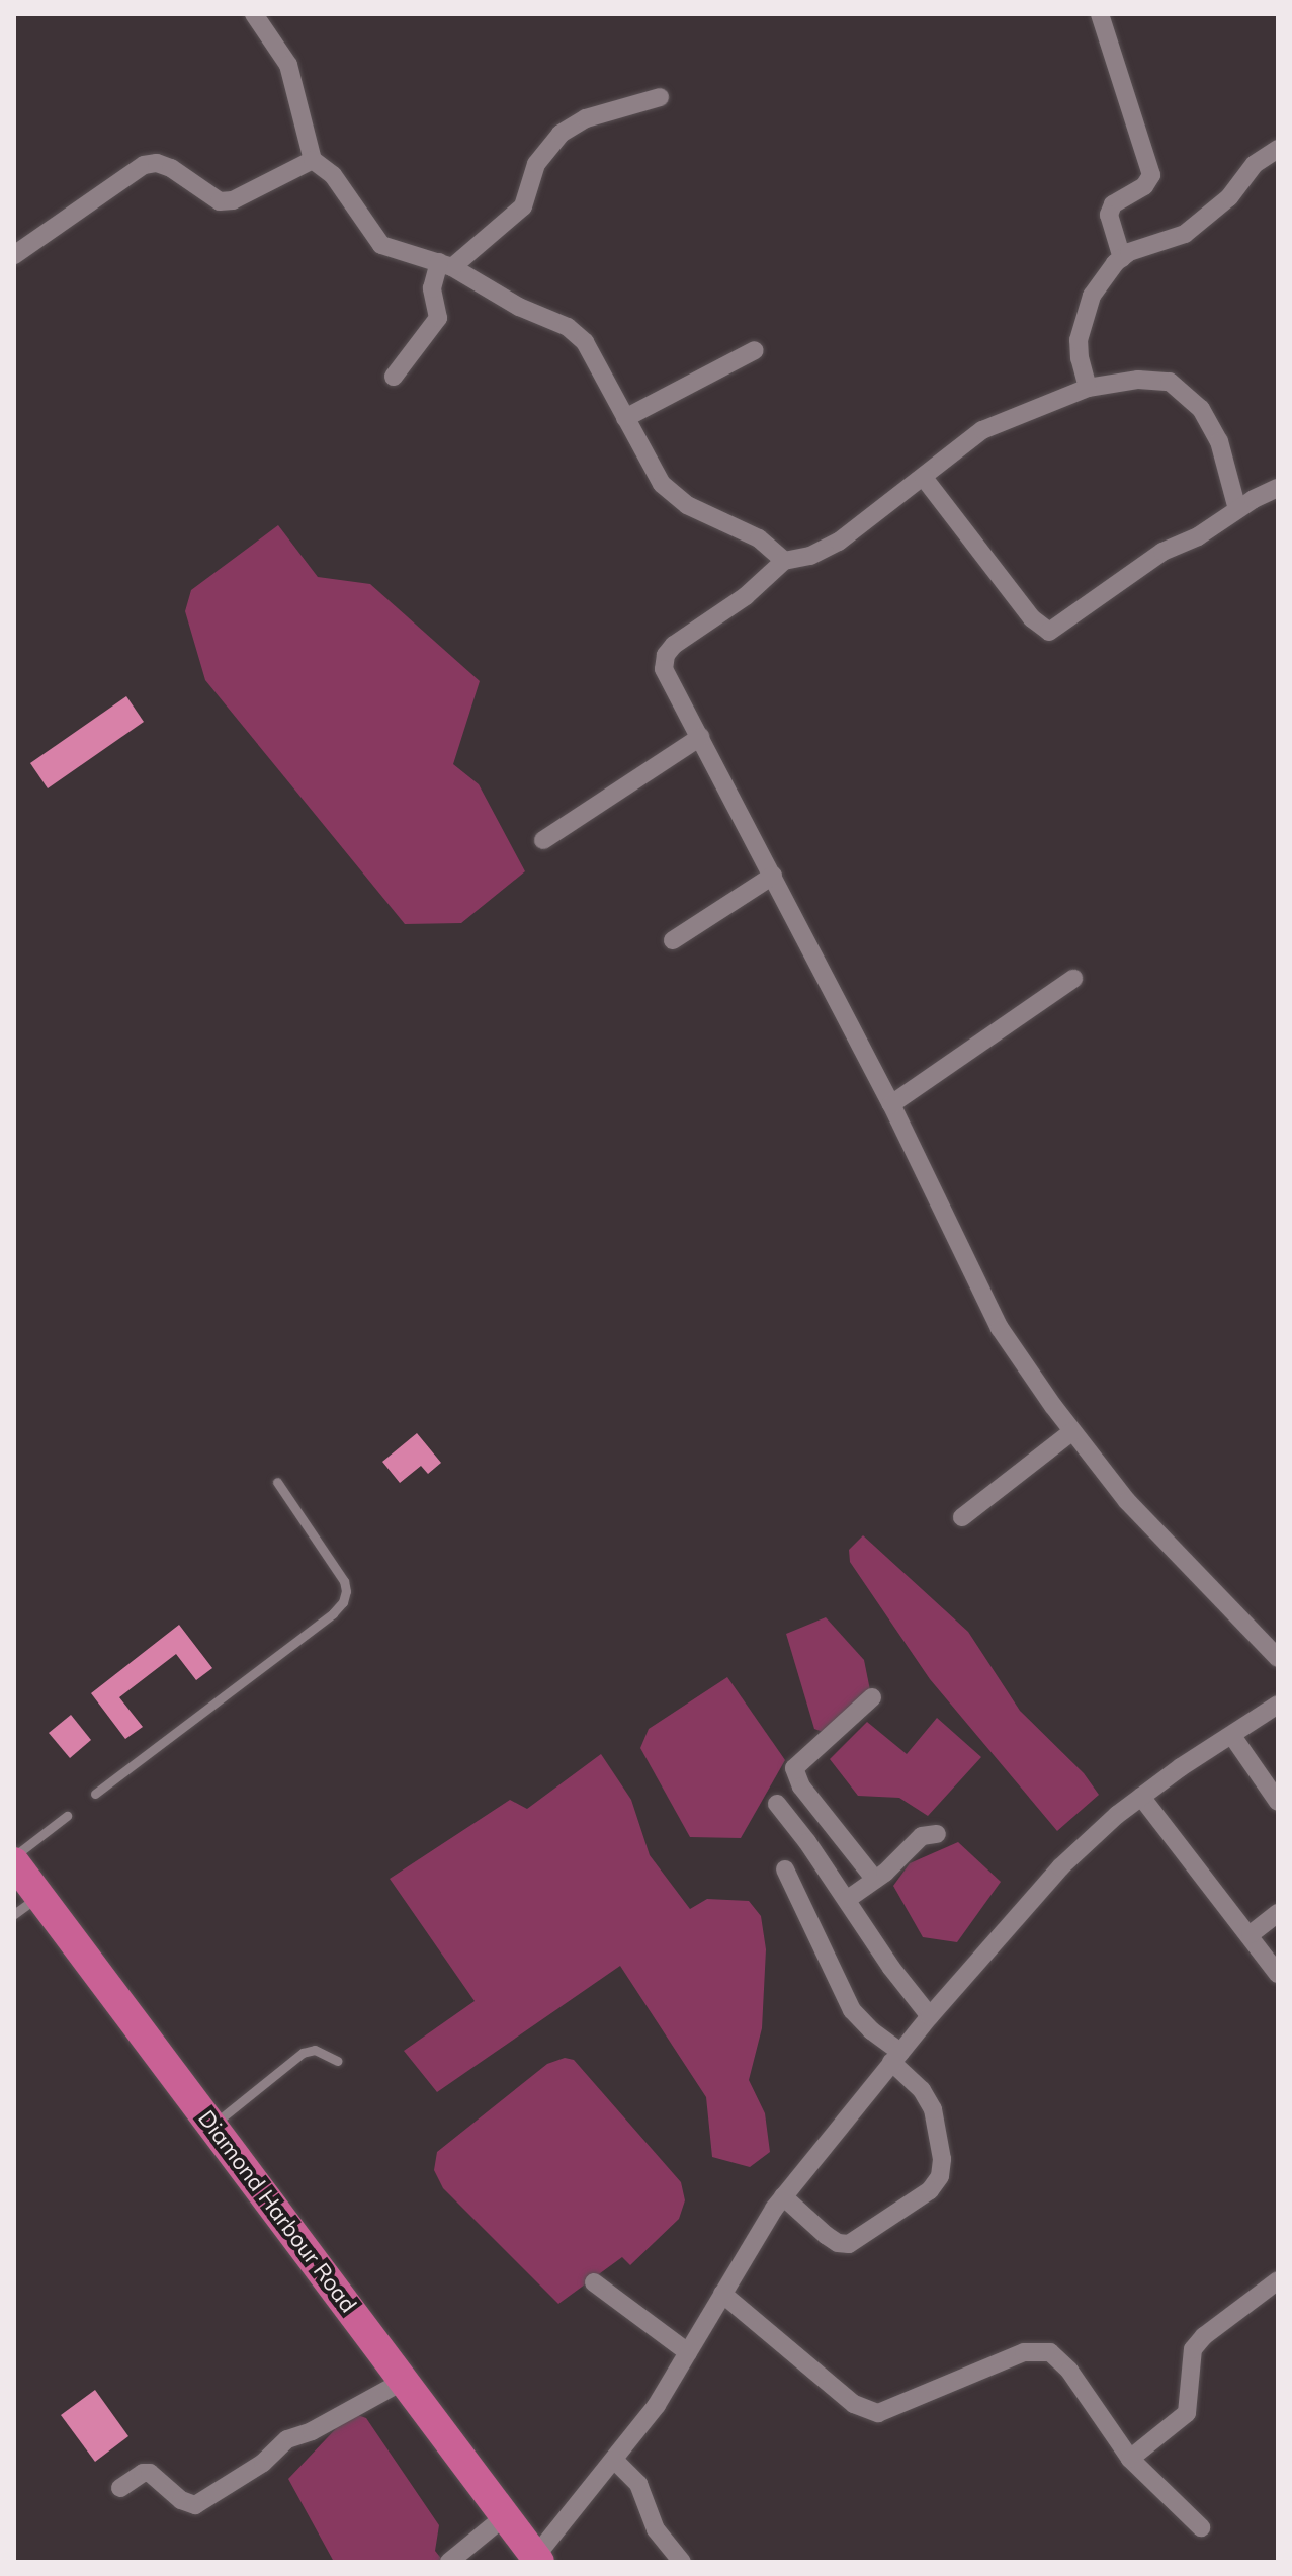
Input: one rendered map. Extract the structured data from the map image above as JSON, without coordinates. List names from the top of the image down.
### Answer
{
  "streets": {
    "highway": ["Diamond Harbour Road"]
  }
}
